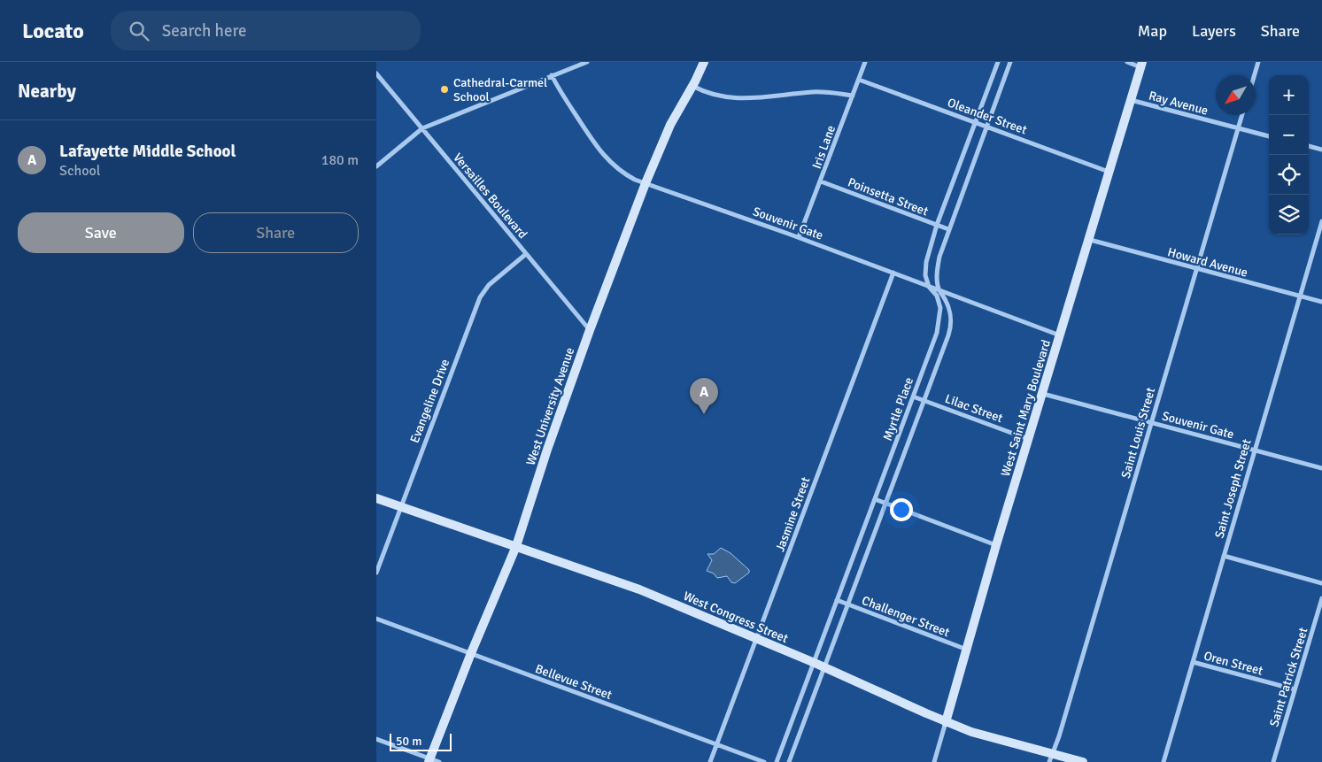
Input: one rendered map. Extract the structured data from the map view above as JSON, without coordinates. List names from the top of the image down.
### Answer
{
  "streets": {
    "main road": ["West University Avenue", "West Saint Mary Boulevard", "West Congress Street"],
    "street": [
      "Ray Avenue",
      "Oleander Street",
      "Iris Lane",
      "Versailles Boulevard",
      "Poinsetta Street",
      "Souvenir Gate",
      "Howard Avenue",
      "Evangeline Drive",
      "Lilac Street",
      "Myrtle Place",
      "Saint Louis Street",
      "Saint Joseph Street",
      "Jasmine Street",
      "Challenger Street",
      "Oren Street",
      "Saint Patrick Street",
      "Bellevue Street"
    ]
  },
  "crossings": [
    ["Ray Avenue", "West Saint Mary Boulevard"],
    ["Ray Avenue", "Saint Louis Street"],
    ["Oleander Street", "Iris Lane"],
    ["Oleander Street", "West Saint Mary Boulevard"],
    ["Oleander Street", "Myrtle Place"],
    ["Iris Lane", "Poinsetta Street"],
    ["Iris Lane", "Souvenir Gate"],
    ["Versailles Boulevard", "Evangeline Drive"],
    ["Versailles Boulevard", "West University Avenue"],
    ["Poinsetta Street", "Myrtle Place"],
    ["Souvenir Gate", "West University Avenue"],
    ["Souvenir Gate", "West Saint Mary Boulevard"],
    ["Souvenir Gate", "Myrtle Place"],
    ["Souvenir Gate", "Saint Louis Street"],
    ["Souvenir Gate", "Saint Joseph Street"],
    ["Souvenir Gate", "Jasmine Street"],
    ["Howard Avenue", "West Saint Mary Boulevard"],
    ["Howard Avenue", "Saint Louis Street"],
    ["Howard Avenue", "Saint Joseph Street"],
    ["Evangeline Drive", "West Congress Street"],
    ["West University Avenue", "West Congress Street"],
    ["West University Avenue", "Bellevue Street"],
    ["Lilac Street", "West Saint Mary Boulevard"],
    ["Lilac Street", "Myrtle Place"],
    ["West Saint Mary Boulevard", "Challenger Street"],
    ["West Saint Mary Boulevard", "West Congress Street"],
    ["Myrtle Place", "Challenger Street"],
    ["Myrtle Place", "West Congress Street"],
    ["Saint Louis Street", "West Congress Street"],
    ["Saint Joseph Street", "Oren Street"],
    ["Jasmine Street", "West Congress Street"],
    ["Jasmine Street", "Bellevue Street"],
    ["Oren Street", "Saint Patrick Street"]
  ],
  "places": ["Cathedral-Carmel School"],
  "scale_bar": "50 m",
  "north": "bottom left",
  "page": {
    "header": "Locato",
    "search": "Search here",
    "nav": ["Map", "Layers", "Share"],
    "heading": "Nearby",
    "map_buttons": ["+", "−"],
    "list": [
      {
        "mark": "A",
        "name": "Lafayette Middle School",
        "note": "School",
        "value": "180 m"
      }
    ],
    "buttons": ["Save", "Share"],
    "pins": "A",
    "scale": "50 m"
  }
}
